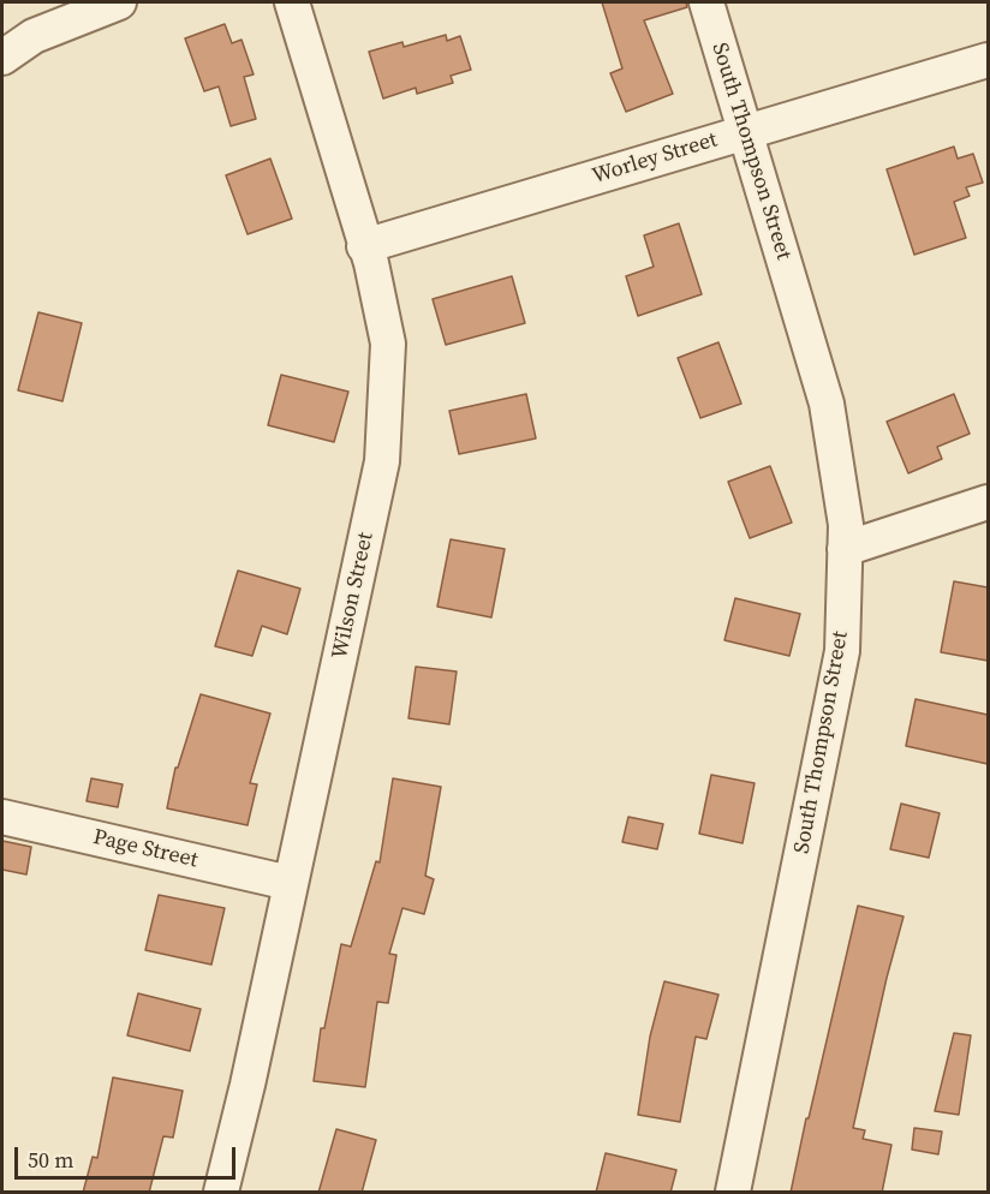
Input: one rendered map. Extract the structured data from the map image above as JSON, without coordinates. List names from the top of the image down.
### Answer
{
  "streets": {
    "street": [
      "South Thompson Street",
      "Worley Street",
      "Wilson Street",
      "Page Street"
    ]
  },
  "crossings": [
    ["South Thompson Street", "Worley Street"],
    ["Worley Street", "Wilson Street"],
    ["Wilson Street", "Page Street"]
  ],
  "scale_bar": "50 m"
}
